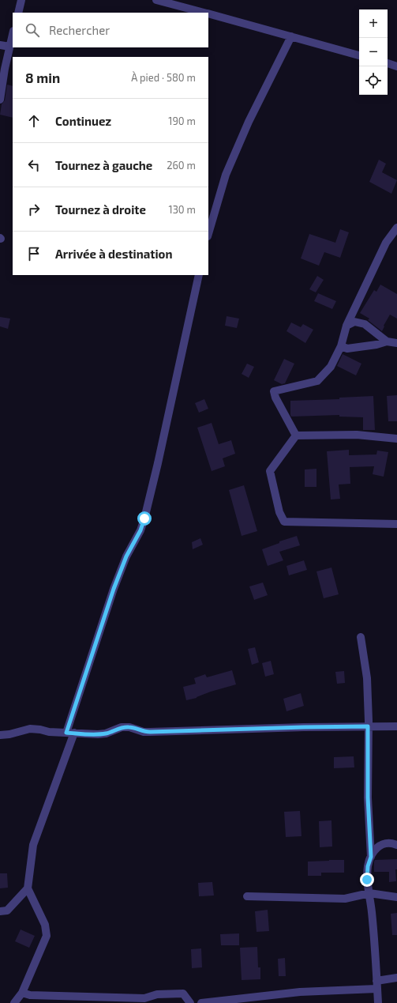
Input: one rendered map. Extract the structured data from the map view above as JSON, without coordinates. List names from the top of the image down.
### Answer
{
  "page": {
    "map_buttons": ["+", "−"],
    "search": "Rechercher",
    "heading": ["8 min", "À pied · 580 m"],
    "list": [
      ["Continuez", "190 m"],
      ["Tournez à gauche", "260 m"],
      ["Tournez à droite", "130 m"],
      "Arrivée à destination"
    ]
  }
}
